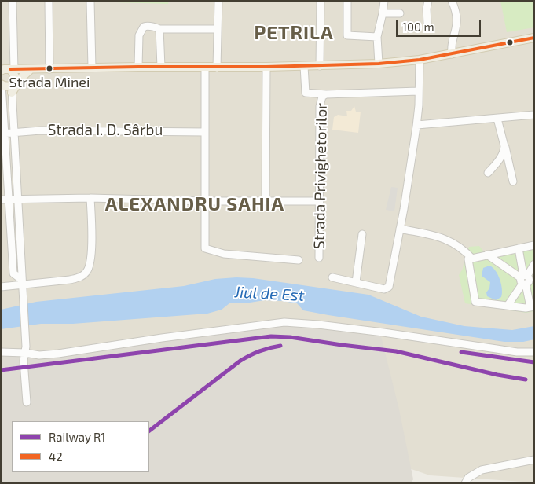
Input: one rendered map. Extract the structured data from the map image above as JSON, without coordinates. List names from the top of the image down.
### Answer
{
  "streets": {
    "street": ["Strada I. D. Sârbu", "Strada Privighetorilor"]
  },
  "districts": ["PETRILA", "ALEXANDRU SAHIA"],
  "water": ["Jiul de Est"],
  "places": ["Strada Minei"],
  "lines": ["transit line 42", "rail line R1"],
  "legend": ["Railway R1", "42"],
  "scale_bar": "100 m"
}
